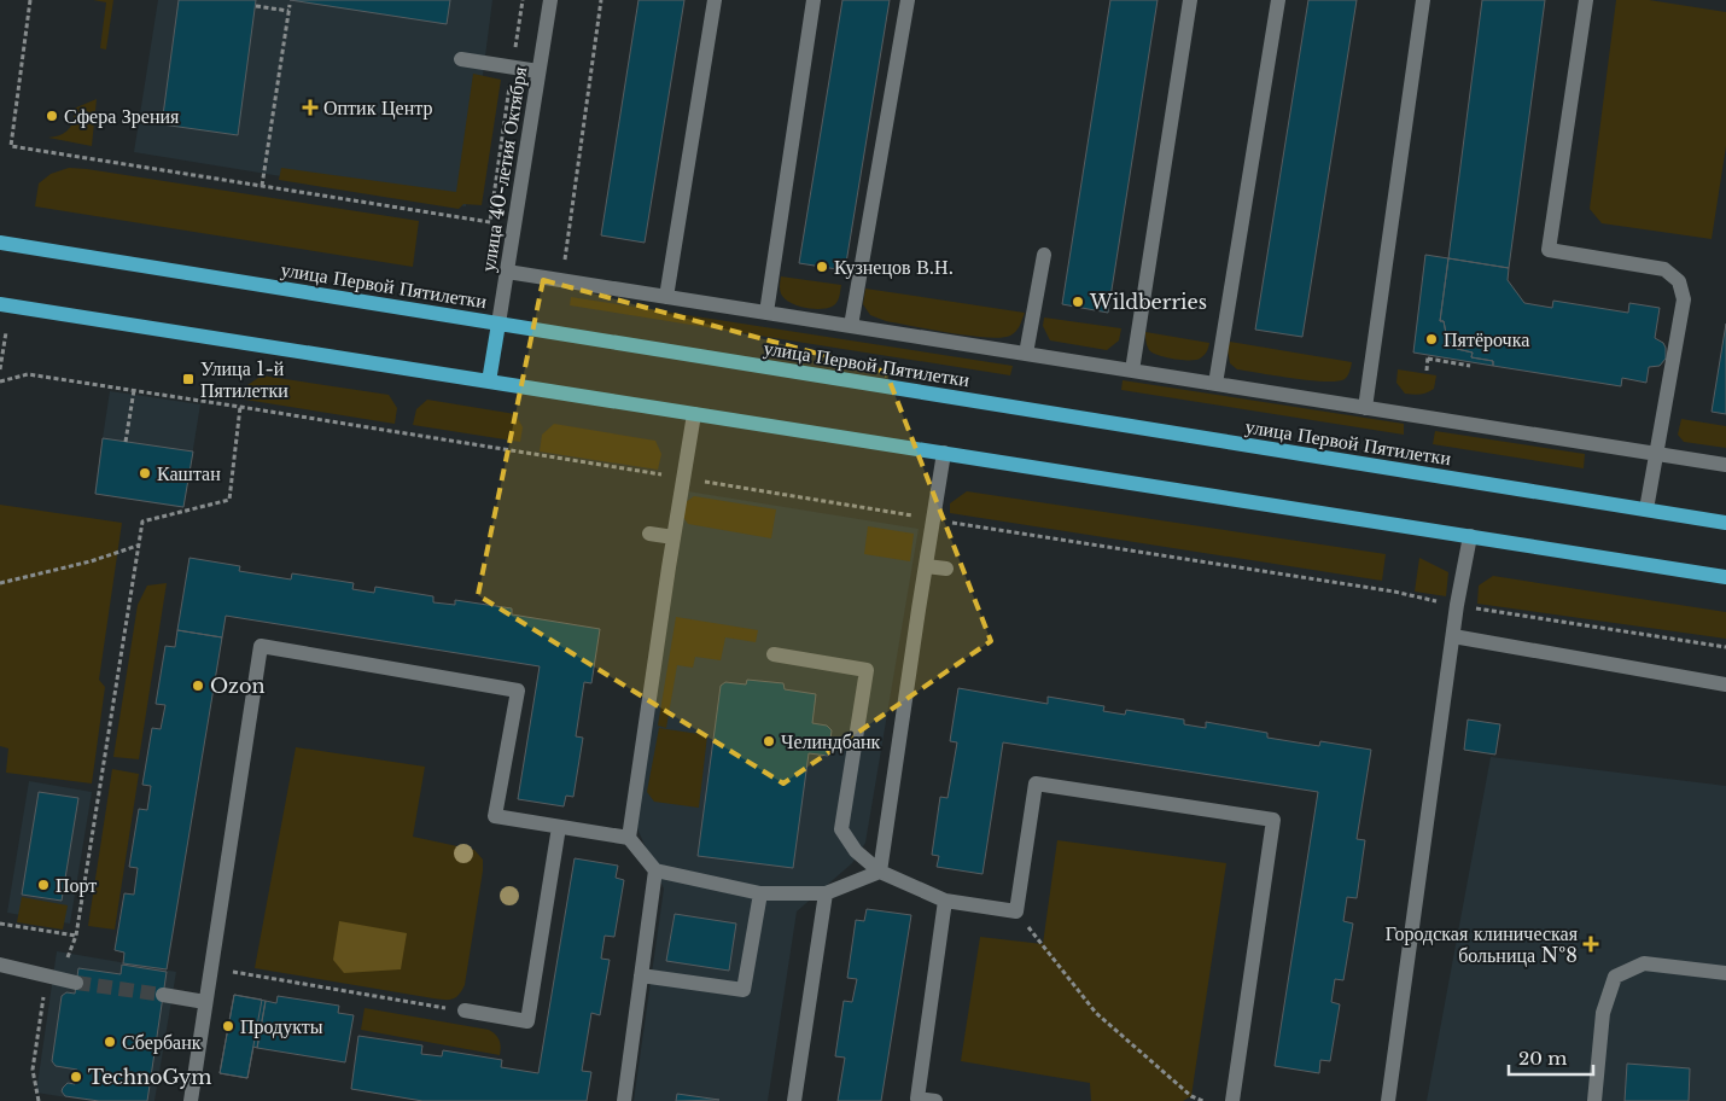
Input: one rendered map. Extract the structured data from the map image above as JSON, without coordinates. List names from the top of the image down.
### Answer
{
  "streets": {
    "main road": ["улица 40-летия Октября", "улица Первой Пятилетки"]
  },
  "crossings": [
    ["улица 40-летия Октября", "улица Первой Пятилетки"]
  ],
  "places": {
    "health": ["Оптик Центр", "Городская клиническая больница №8"],
    "other": [
      "Сфера Зрения",
      "Кузнецов В.Н.",
      "Wildberries",
      "Пятёрочка",
      "Каштан",
      "Ozon",
      "Челиндбанк",
      "Порт",
      "Продукты",
      "Сбербанк",
      "TechnoGym"
    ],
    "transit": ["Улица 1-й Пятилетки"]
  },
  "scale_bar": "20 m"
}
